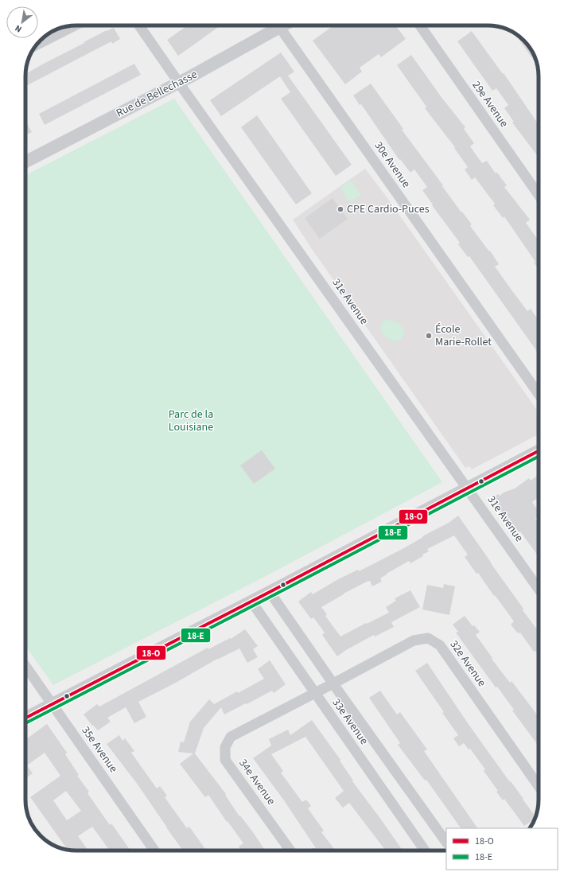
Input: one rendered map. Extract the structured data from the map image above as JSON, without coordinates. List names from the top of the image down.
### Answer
{
  "streets": {
    "street": [
      "Rue de Bellechasse",
      "29e Avenue",
      "30e Avenue",
      "31e Avenue",
      "32e Avenue",
      "33e Avenue",
      "35e Avenue",
      "34e Avenue"
    ]
  },
  "crossings": [
    ["Rue de Bellechasse", "31e Avenue"],
    ["32e Avenue", "33e Avenue"],
    ["32e Avenue", "34e Avenue"],
    ["33e Avenue", "34e Avenue"]
  ],
  "parks": ["Parc de la Louisiane"],
  "places": ["CPE Cardio-Puces", "École Marie-Rollet"],
  "lines": ["transit line 18-O", "transit line 18-E"],
  "legend": ["18-O", "18-E"],
  "north": "bottom left"
}
